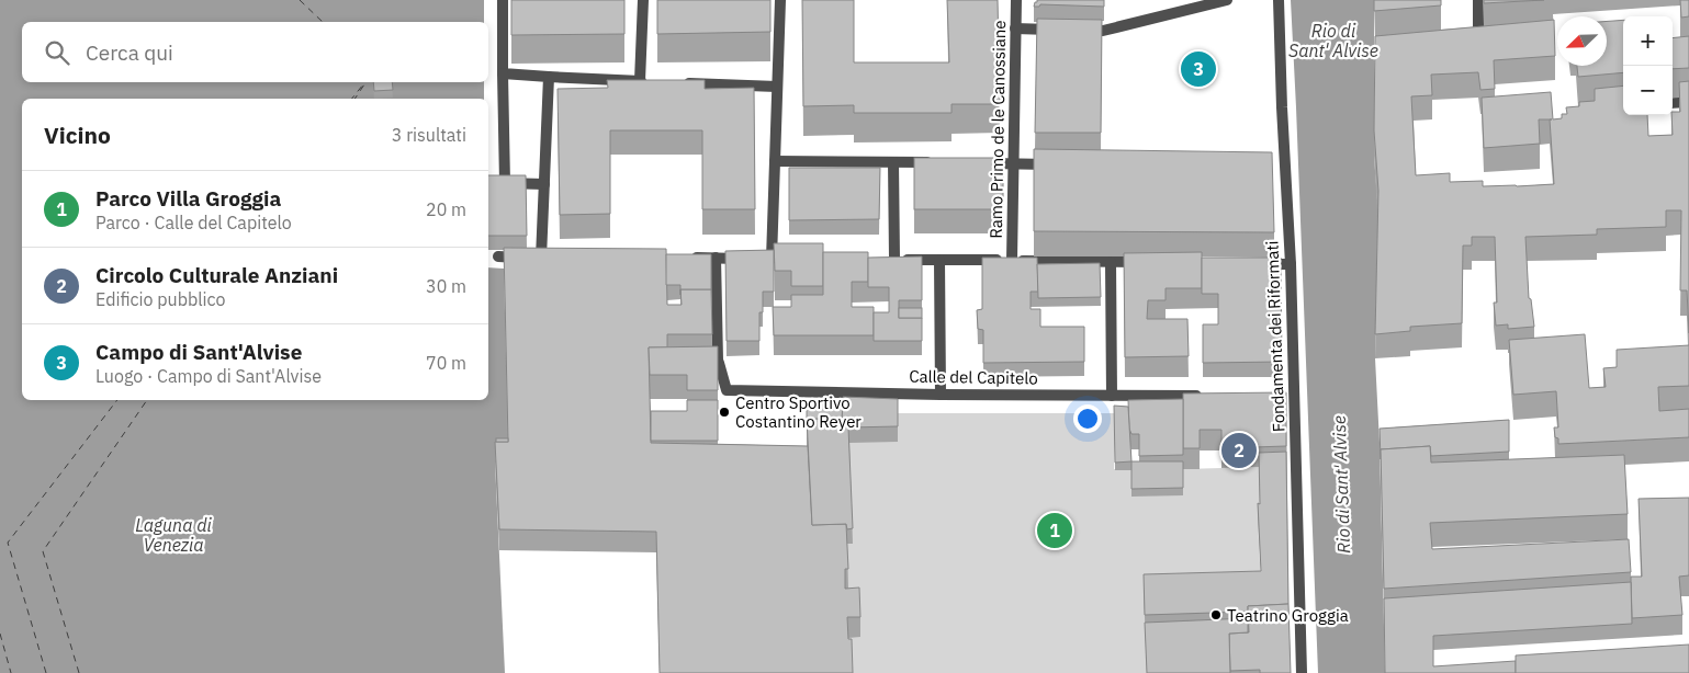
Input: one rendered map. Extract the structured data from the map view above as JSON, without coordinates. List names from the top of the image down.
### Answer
{
  "streets": {
    "street": ["Ramo Primo de le Canossiane", "Fondamenta dei Riformati", "Calle del Capitelo"]
  },
  "water": ["Rio di Sant' Alvise", "Laguna di Venezia"],
  "places": ["Centro Sportivo Costantino Reyer", "Teatrino Groggia"],
  "north": "bottom left",
  "page": {
    "map_buttons": ["+", "−"],
    "search": "Cerca qui",
    "pins": ["3", "2", "1"],
    "heading": ["Vicino", "3 risultati"],
    "list": [
      {
        "mark": "1",
        "name": "Parco Villa Groggia",
        "note": "Parco · Calle del Capitelo",
        "value": "20 m"
      },
      {
        "mark": "2",
        "name": "Circolo Culturale Anziani",
        "note": "Edificio pubblico",
        "value": "30 m"
      },
      {
        "mark": "3",
        "name": "Campo di Sant'Alvise",
        "note": "Luogo · Campo di Sant'Alvise",
        "value": "70 m"
      }
    ]
  }
}
